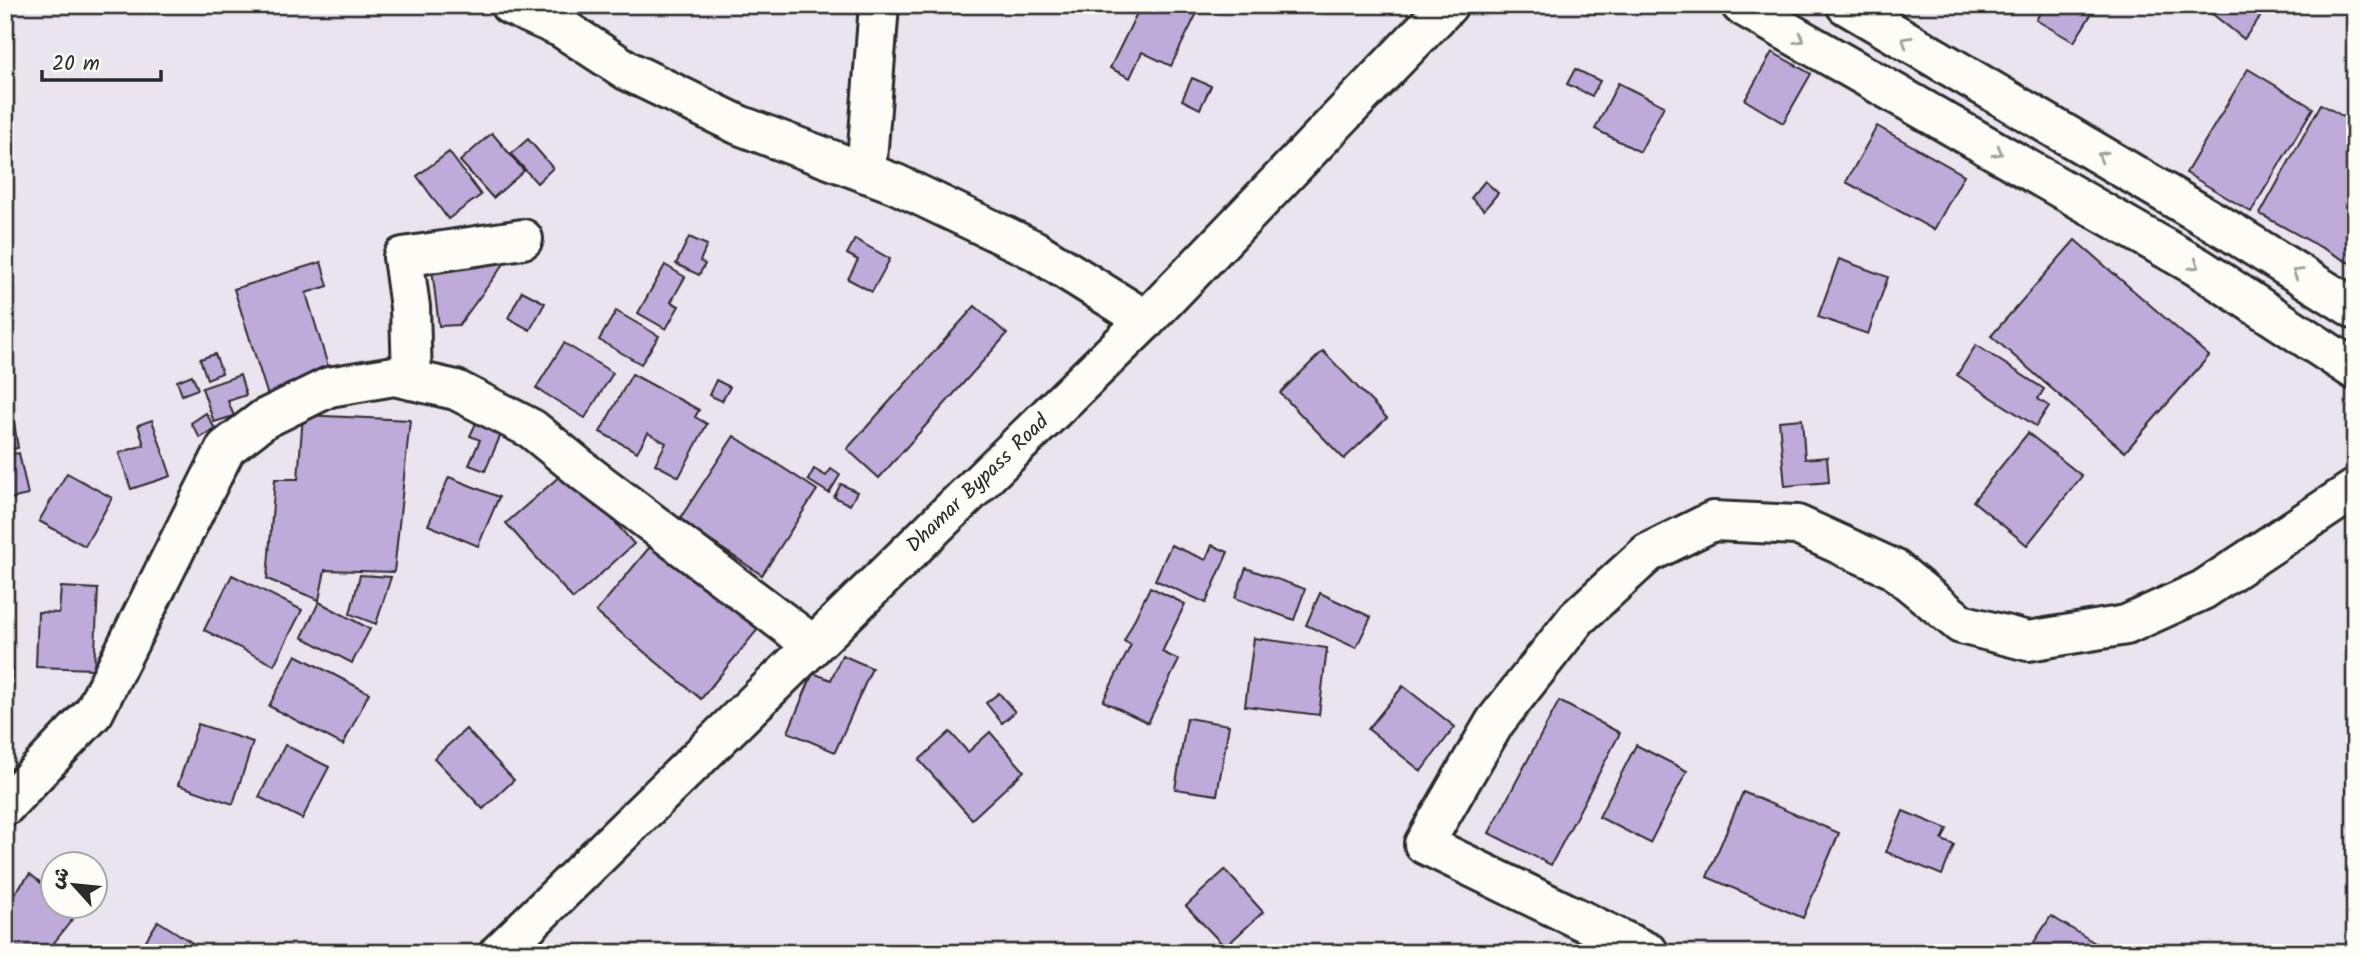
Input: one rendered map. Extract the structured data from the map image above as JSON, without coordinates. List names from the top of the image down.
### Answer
{
  "streets": {
    "street": ["Dhamar Bypass Road"]
  },
  "scale_bar": "20 m",
  "north": "top left"
}
